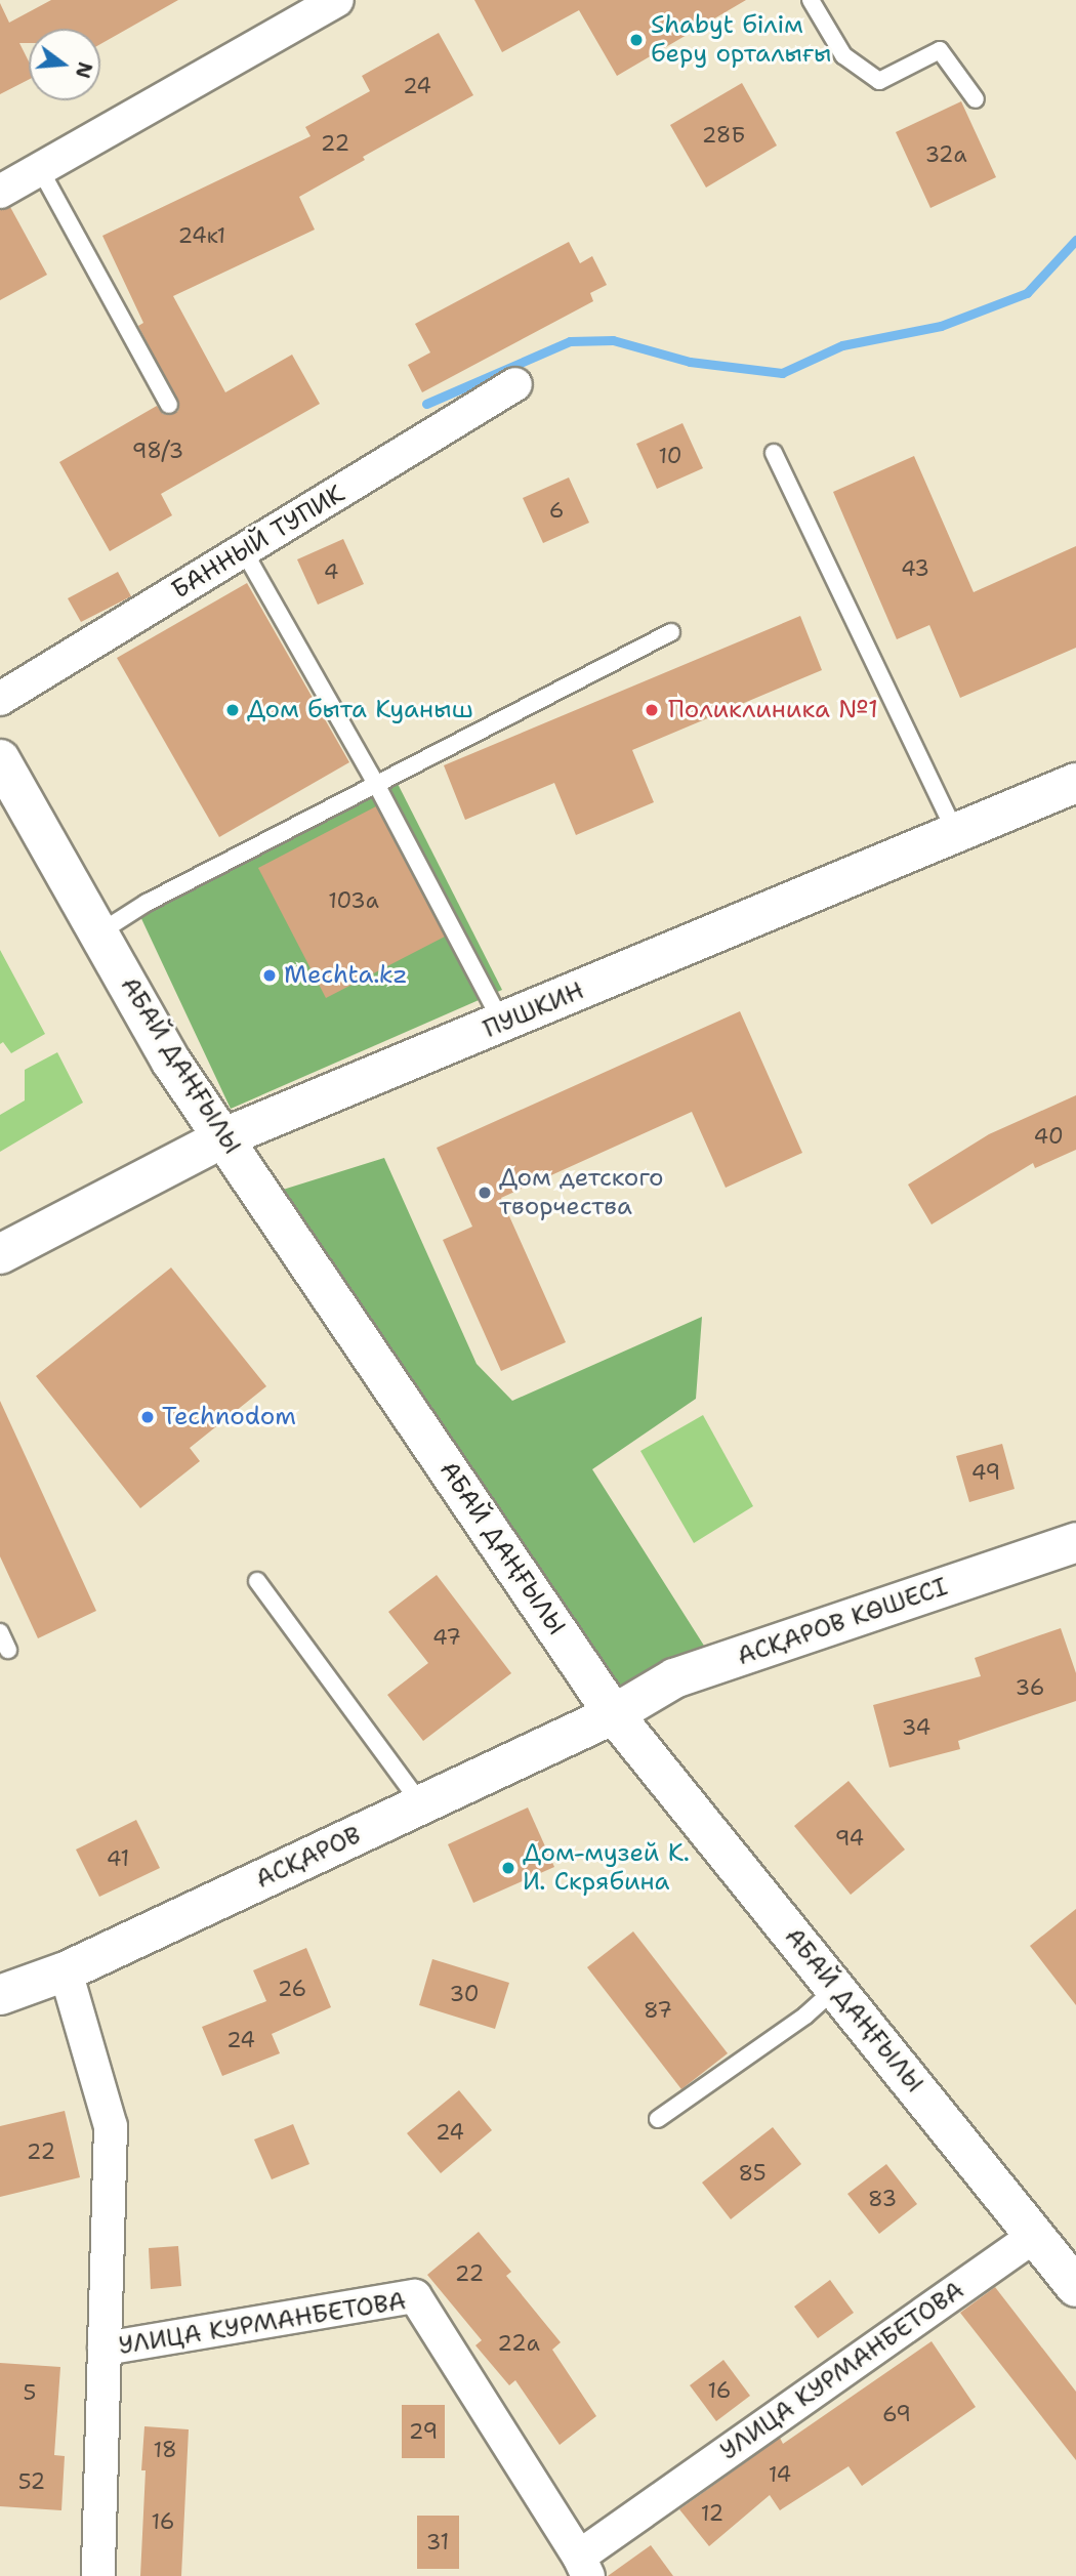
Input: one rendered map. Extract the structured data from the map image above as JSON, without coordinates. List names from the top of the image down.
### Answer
{
  "streets": {
    "main road": [
      "ПУШКИН",
      "АБАЙ ДАҢҒЫЛЫ",
      "АСҚАРОВ КӨШЕСІ",
      "АСҚАРОВ"
    ],
    "street": ["БАННЫЙ ТУПИК", "УЛИЦА КУРМАНБЕТОВА"]
  },
  "crossings": [
    ["ПУШКИН", "АБАЙ ДАҢҒЫЛЫ"],
    ["АБАЙ ДАҢҒЫЛЫ", "АСҚАРОВ КӨШЕСІ"],
    ["АБАЙ ДАҢҒЫЛЫ", "АСҚАРОВ"],
    ["АБАЙ ДАҢҒЫЛЫ", "УЛИЦА КУРМАНБЕТОВА"],
    ["АСҚАРОВ КӨШЕСІ", "АСҚАРОВ"]
  ],
  "places": [
    "Shabyt білім беру орталығы",
    "Дом быта Куаныш",
    "Поликлиника №1",
    "Mechta.kz",
    "Дом детского творчества",
    "Technodom",
    "Дом-музей К. И. Скрябина"
  ],
  "house_numbers": [
    "24",
    "28Б",
    "22",
    "32а",
    "24к1",
    "98/3",
    "10",
    "6",
    "43",
    "4",
    "103а",
    "40",
    "49",
    "47",
    "36",
    "34",
    "94",
    "41",
    "26",
    "30",
    "87",
    "24",
    "24",
    "22",
    "85",
    "83",
    "22",
    "22а",
    "16",
    "5",
    "69",
    "29",
    "18",
    "14",
    "52",
    "12",
    "16",
    "31"
  ],
  "north": "right"
}
